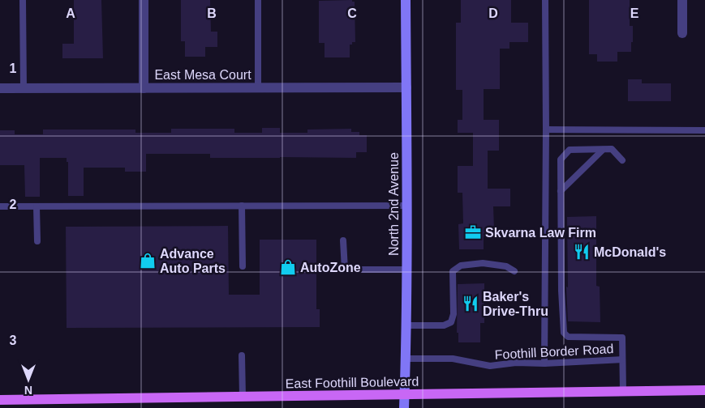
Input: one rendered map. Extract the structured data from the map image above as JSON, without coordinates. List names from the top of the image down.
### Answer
{
  "streets": {
    "main road": ["East Foothill Boulevard"],
    "street": ["East Mesa Court", "North 2nd Avenue"],
    "lane": ["Foothill Border Road"]
  },
  "crossings": [
    ["East Mesa Court", "North 2nd Avenue"],
    ["North 2nd Avenue", "Foothill Border Road"],
    ["North 2nd Avenue", "East Foothill Boulevard"],
    ["Foothill Border Road", "East Foothill Boulevard"]
  ],
  "places": {
    "office": ["Skvarna Law Firm"],
    "restaurant": ["McDonald's", "Baker's Drive-Thru"],
    "shop": ["Advance Auto Parts", "AutoZone"]
  },
  "north": "bottom",
  "grid": {
    "columns": [
      "A",
      "B",
      "C",
      "D",
      "E"
    ],
    "rows": ["1", "2", "3"]
  }
}
